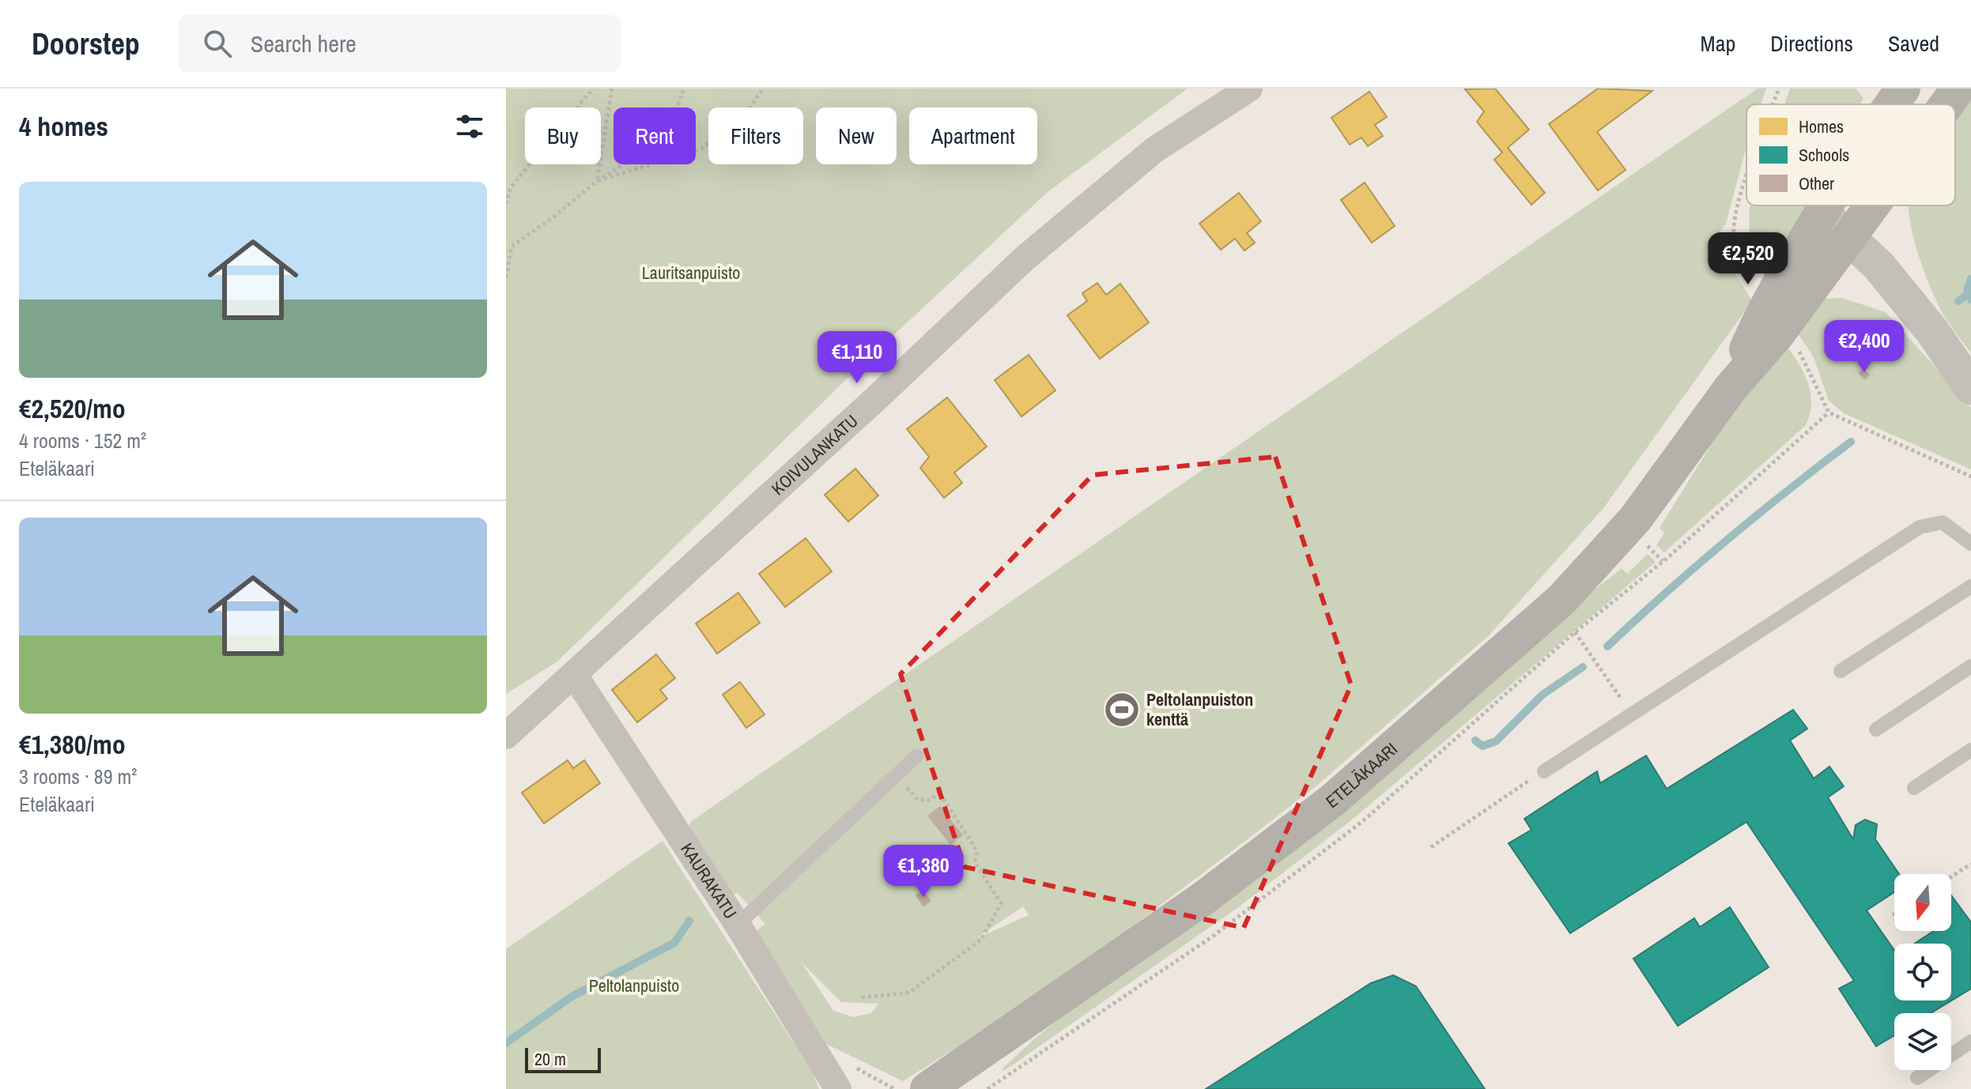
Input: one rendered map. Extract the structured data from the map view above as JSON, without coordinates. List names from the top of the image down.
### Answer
{
  "streets": {
    "main road": ["ETELÄKAARI"],
    "street": ["KOIVULANKATU", "KAURAKATU"]
  },
  "crossings": [
    ["KOIVULANKATU", "KAURAKATU"]
  ],
  "parks": ["Lauritsanpuisto", "Peltolanpuisto"],
  "places": {
    "sports": ["Peltolanpuiston kenttä"]
  },
  "legend": ["Homes", "Schools", "Other"],
  "scale_bar": "20 m",
  "north": "bottom",
  "page": {
    "header": "Doorstep",
    "search": "Search here",
    "nav": ["Map", "Directions", "Saved"],
    "heading": "4 homes",
    "chip": [
      "Buy",
      "Rent",
      "Filters",
      "New",
      "Apartment"
    ],
    "list": [
      {
        "name": "€2,520/mo",
        "note": "4 rooms · 152 m² · Eteläkaari"
      },
      {
        "name": "€1,380/mo",
        "note": "3 rooms · 89 m² · Eteläkaari"
      }
    ],
    "price": [
      "€2,520",
      "€2,400",
      "€1,110",
      "€1,380"
    ],
    "scale": "20 m"
  }
}
